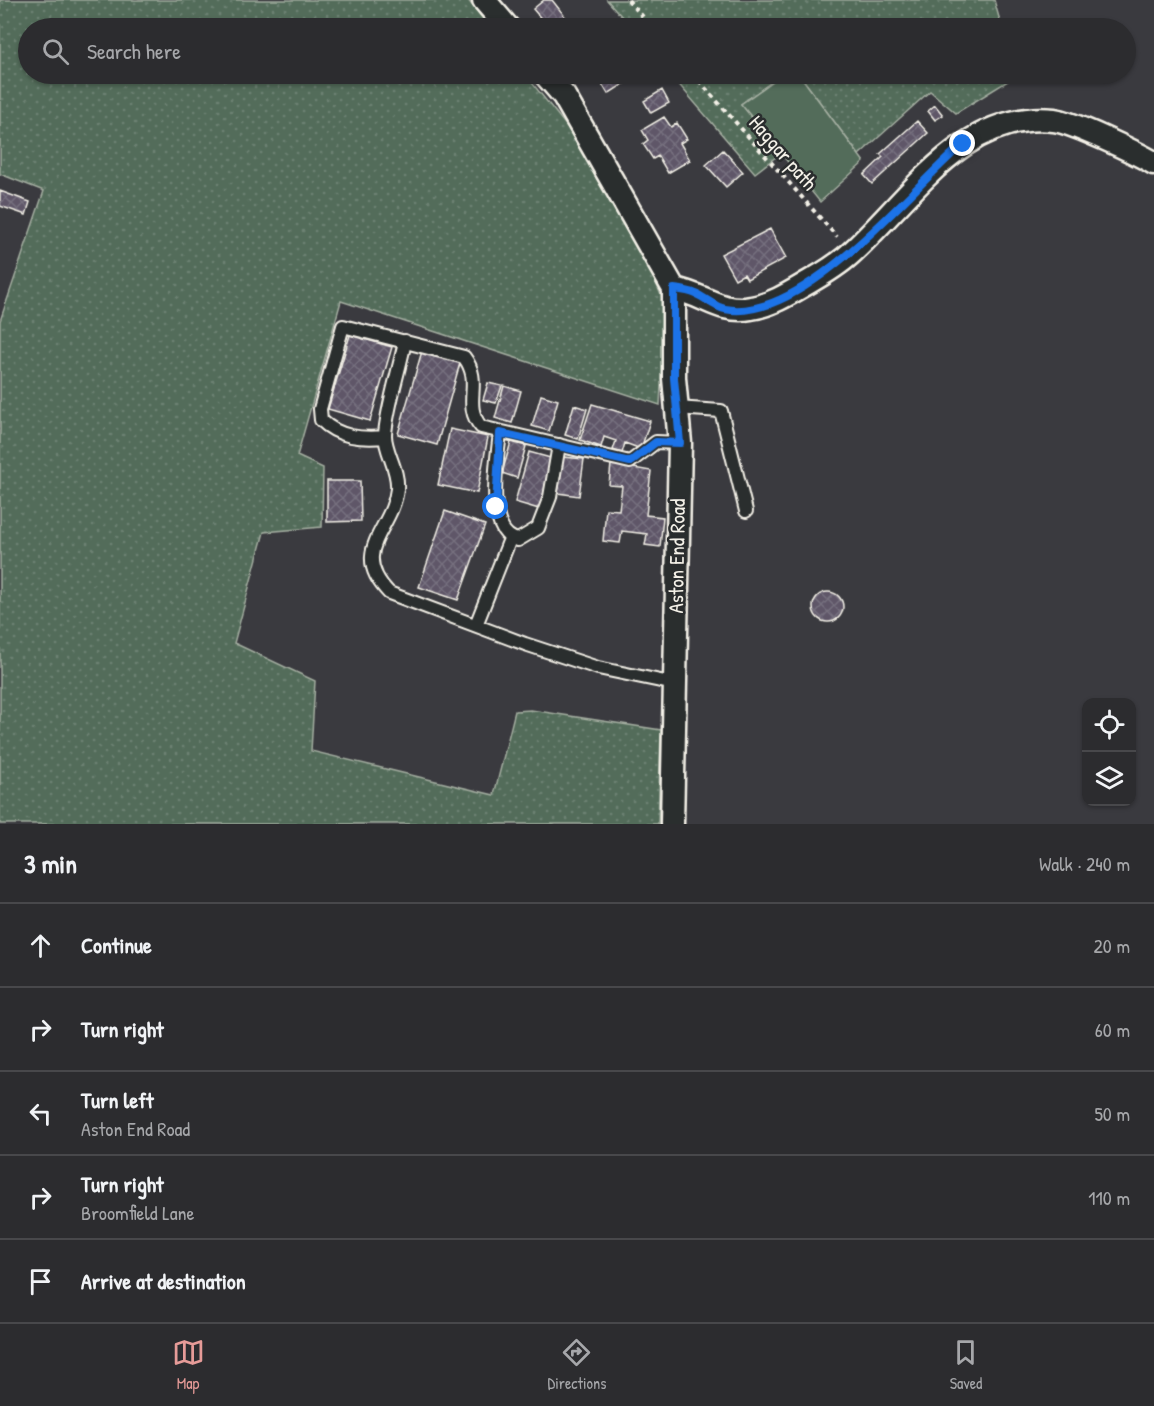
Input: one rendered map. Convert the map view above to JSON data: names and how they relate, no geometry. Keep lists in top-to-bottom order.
{
  "streets": {
    "street": ["Aston End Road"],
    "path": ["Haggar path"]
  },
  "page": {
    "search": "Search here",
    "heading": ["3 min", "Walk · 240 m"],
    "list": [
      ["Continue", "20 m"],
      ["Turn right", "60 m"],
      ["Turn left", "Aston End Road", "50 m"],
      ["Turn right", "Broomfield Lane", "110 m"],
      "Arrive at destination"
    ],
    "nav": ["Map", "Directions", "Saved"]
  }
}
